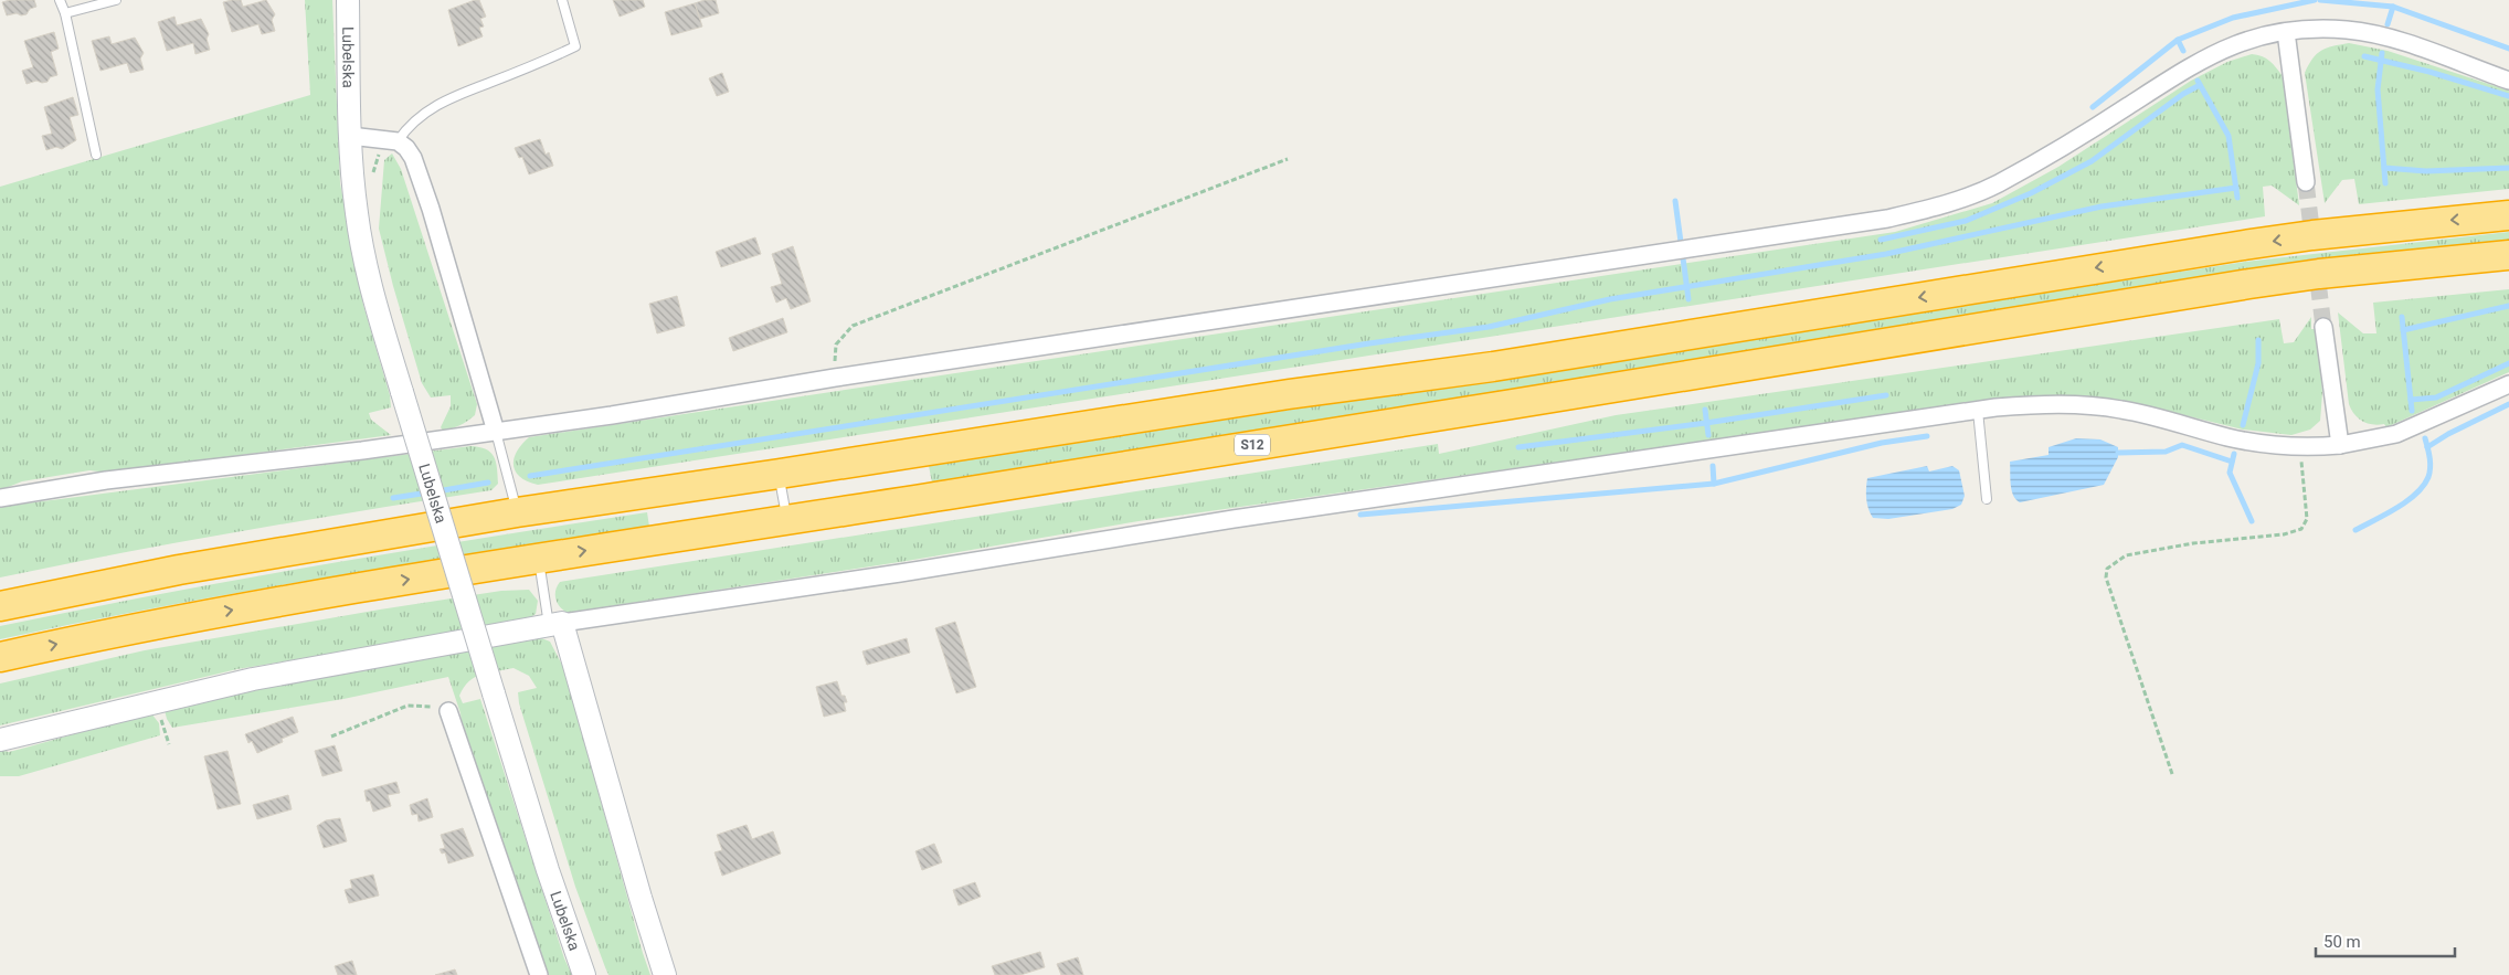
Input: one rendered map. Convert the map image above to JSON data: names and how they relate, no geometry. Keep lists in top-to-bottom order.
{
  "streets": {
    "highway": ["S12"],
    "street": ["Lubelska"]
  },
  "scale_bar": "50 m"
}
